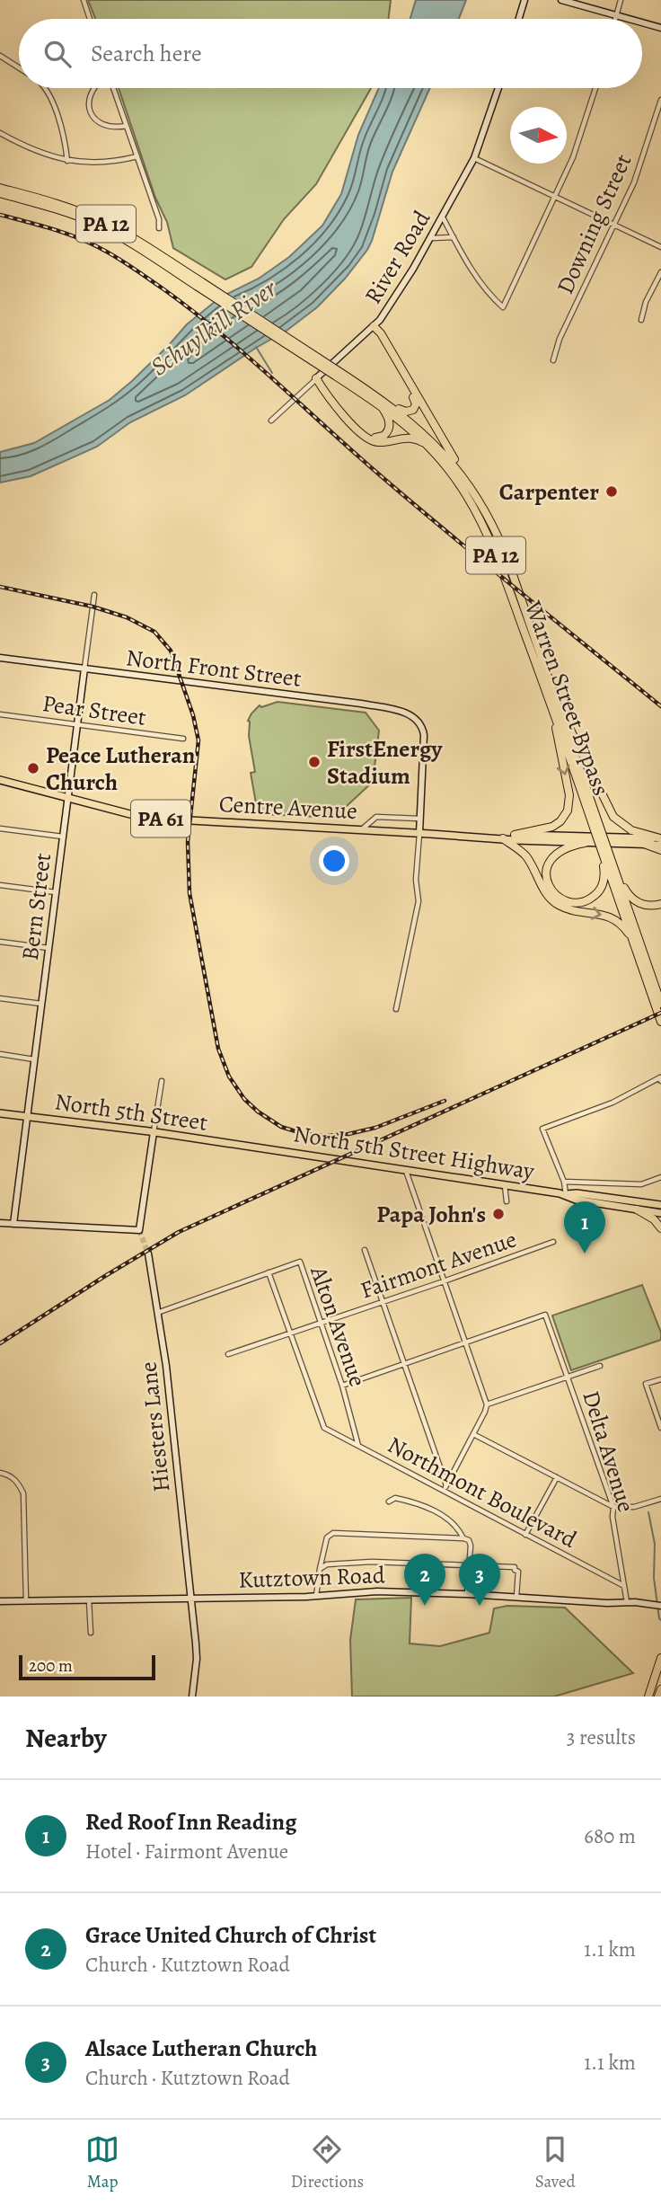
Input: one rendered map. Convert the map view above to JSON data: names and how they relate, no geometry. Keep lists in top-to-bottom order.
{
  "streets": {
    "highway": ["PA 12", "Warren Street Bypass"],
    "main road": [
      "Centre Avenue",
      "PA 61",
      "North 5th Street",
      "North 5th Street Highway"
    ],
    "street": [
      "Downing Street",
      "River Road",
      "North Front Street",
      "Pear Street",
      "Bern Street",
      "Fairmont Avenue",
      "Alton Avenue",
      "Hiesters Lane",
      "Delta Avenue",
      "Northmont Boulevard",
      "Kutztown Road"
    ]
  },
  "crossings": [
    ["North Front Street", "Bern Street"],
    ["Pear Street", "Bern Street"],
    ["Centre Avenue", "Bern Street"],
    ["Bern Street", "North 5th Street"],
    ["North 5th Street", "North 5th Street Highway"],
    ["Fairmont Avenue", "Alton Avenue"],
    ["Alton Avenue", "Northmont Boulevard"],
    ["Hiesters Lane", "Kutztown Road"],
    ["Delta Avenue", "Northmont Boulevard"],
    ["Delta Avenue", "Kutztown Road"]
  ],
  "water": ["Schuylkill River"],
  "places": [
    "Carpenter",
    "FirstEnergy Stadium",
    "Peace Lutheran Church",
    "Papa John's"
  ],
  "scale_bar": "200 m",
  "north": "right",
  "page": {
    "search": "Search here",
    "pins": ["1", "2", "3"],
    "scale": "200 m",
    "heading": ["Nearby", "3 results"],
    "list": [
      {
        "mark": "1",
        "name": "Red Roof Inn Reading",
        "note": "Hotel · Fairmont Avenue",
        "value": "680 m"
      },
      {
        "mark": "2",
        "name": "Grace United Church of Christ",
        "note": "Church · Kutztown Road",
        "value": "1.1 km"
      },
      {
        "mark": "3",
        "name": "Alsace Lutheran Church",
        "note": "Church · Kutztown Road",
        "value": "1.1 km"
      }
    ],
    "nav": ["Map", "Directions", "Saved"]
  }
}
